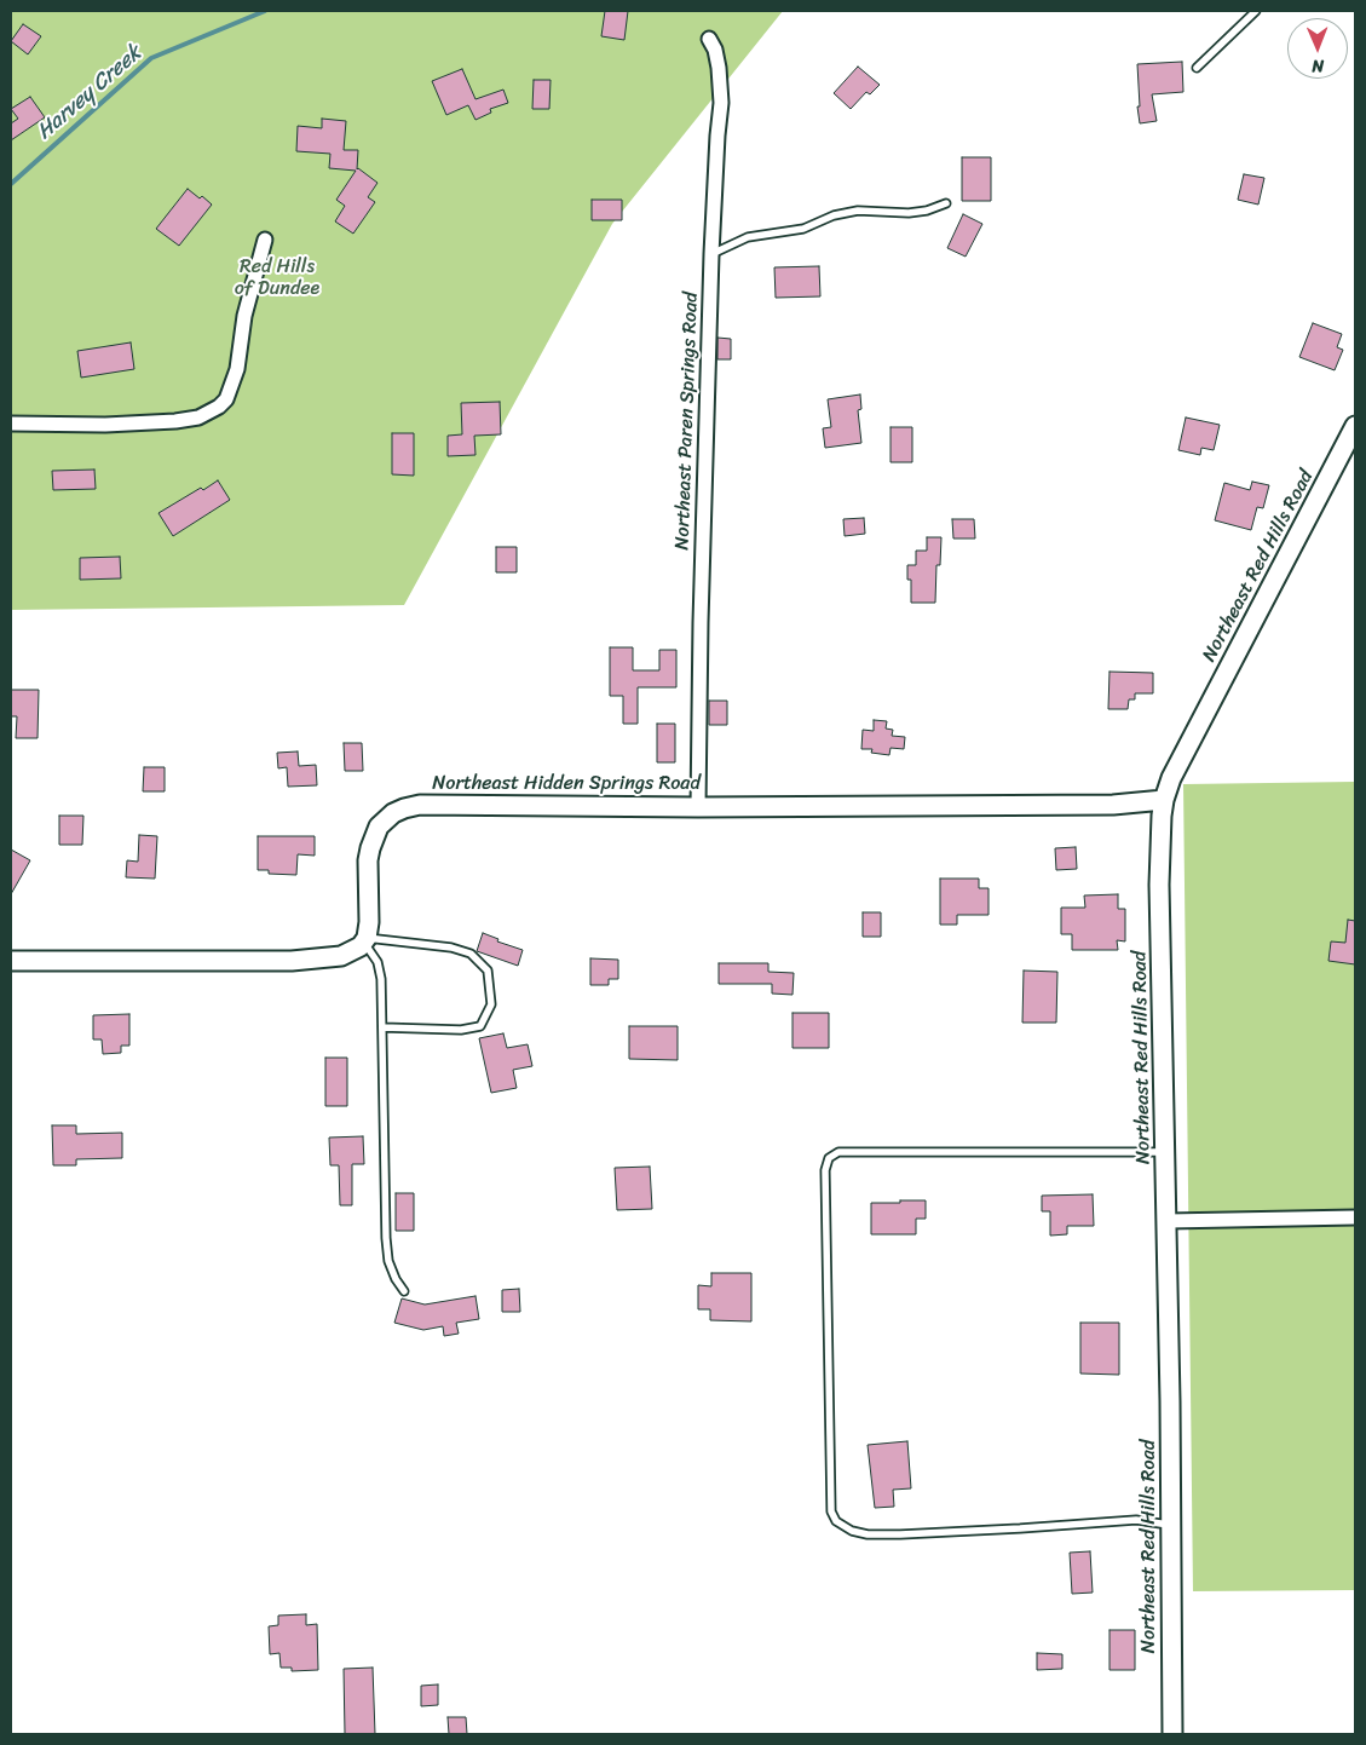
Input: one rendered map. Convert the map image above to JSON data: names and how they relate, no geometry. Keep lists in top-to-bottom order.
{
  "streets": {
    "street": ["Northeast Paren Springs Road", "Northeast Red Hills Road", "Northeast Hidden Springs Road"]
  },
  "crossings": [
    ["Northeast Paren Springs Road", "Northeast Hidden Springs Road"],
    ["Northeast Red Hills Road", "Northeast Hidden Springs Road"]
  ],
  "water": ["Harvey Creek"],
  "parks": ["Red Hills of Dundee"],
  "north": "bottom"
}
